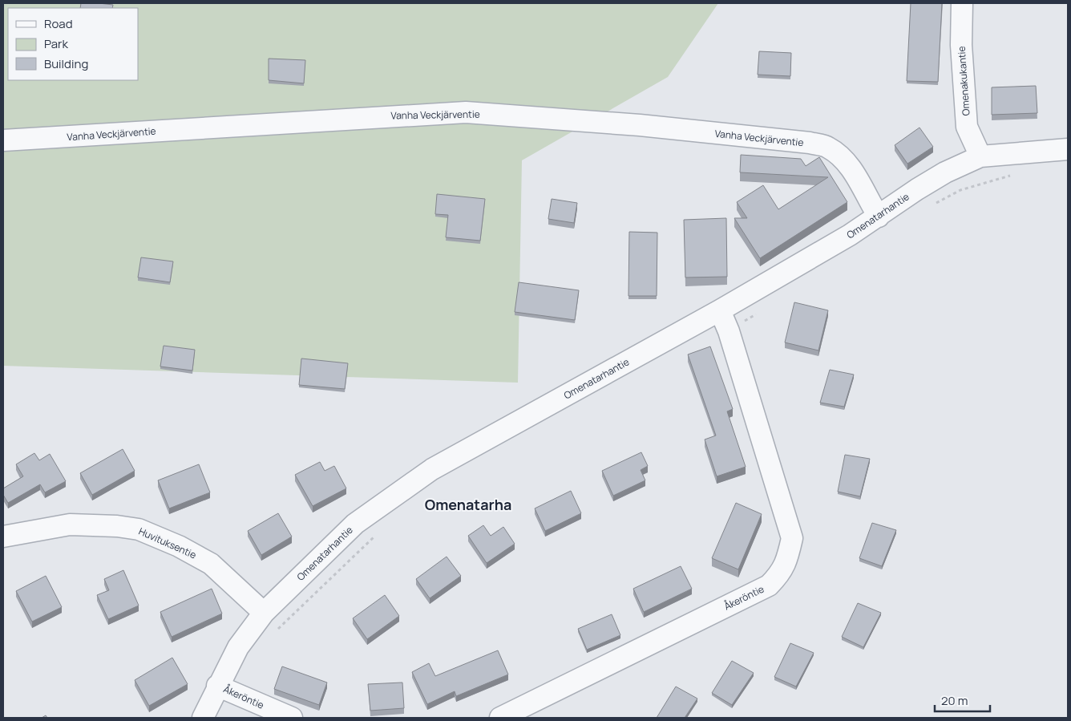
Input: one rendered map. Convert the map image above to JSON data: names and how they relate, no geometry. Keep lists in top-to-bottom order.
{
  "streets": {
    "street": [
      "Omenakukantie",
      "Vanha Veckjärventie",
      "Omenatarhantie",
      "Huvituksentie",
      "Åkeröntie"
    ]
  },
  "crossings": [
    ["Omenakukantie", "Omenatarhantie"],
    ["Vanha Veckjärventie", "Omenatarhantie"],
    ["Omenatarhantie", "Huvituksentie"],
    ["Omenatarhantie", "Åkeröntie"]
  ],
  "districts": ["Omenatarha"],
  "legend": ["Road", "Park", "Building"],
  "scale_bar": "20 m"
}
